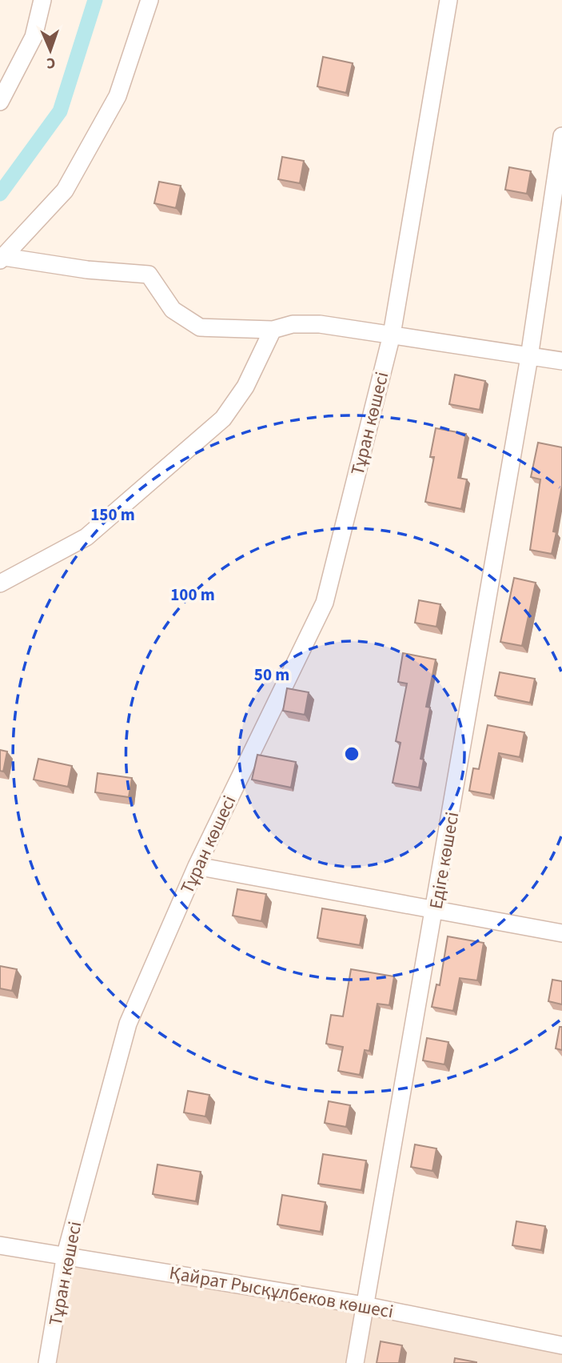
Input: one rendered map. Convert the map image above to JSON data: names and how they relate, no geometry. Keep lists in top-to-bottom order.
{
  "streets": {
    "street": ["Тұран көшесі", "Едіге көшесі", "Қайрат Рысқұлбеков көшесі"]
  },
  "crossings": [
    ["Тұран көшесі", "Қайрат Рысқұлбеков көшесі"],
    ["Едіге көшесі", "Қайрат Рысқұлбеков көшесі"]
  ],
  "north": "bottom",
  "rings": ["150 m", "100 m", "50 m"]
}
